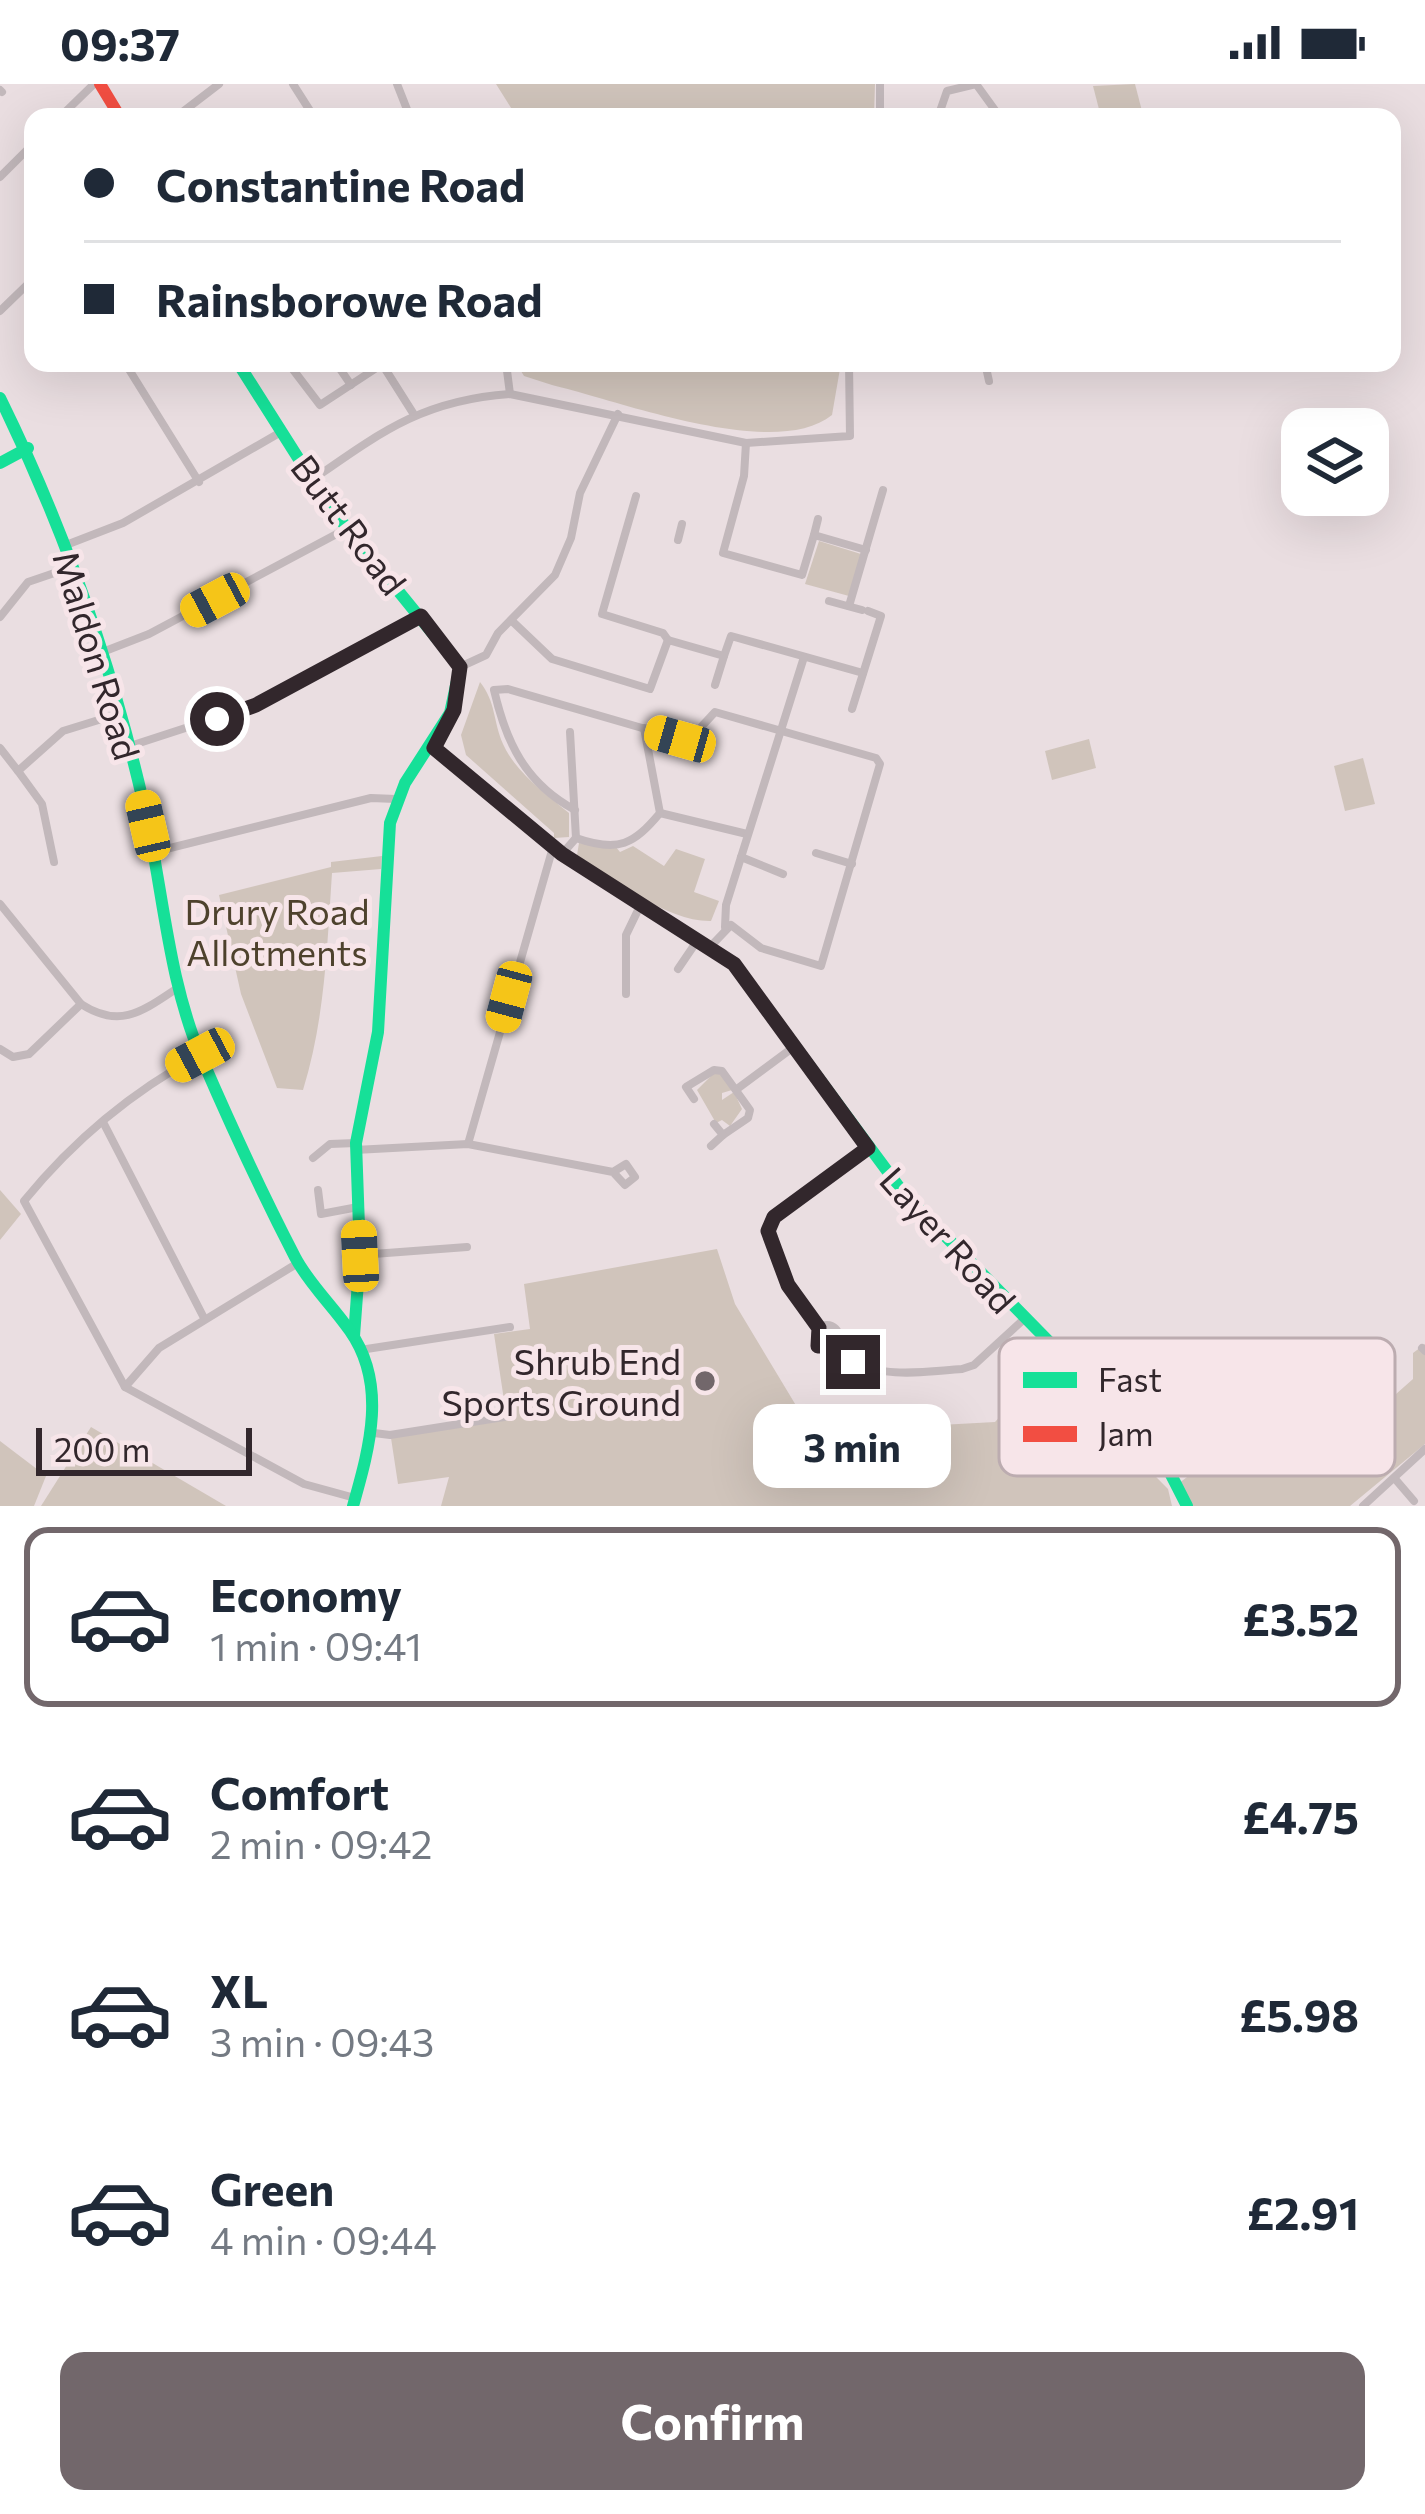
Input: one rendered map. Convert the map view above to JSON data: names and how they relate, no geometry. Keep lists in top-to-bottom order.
{
  "streets": {
    "main road": ["Butt Road", "Maldon Road", "Layer Road"]
  },
  "parks": ["Drury Road Allotments"],
  "places": ["Shrub End Sports Ground"],
  "legend": ["Fast", "Jam"],
  "scale_bar": "200 m",
  "page": {
    "status": "09:37",
    "banner": ["Constantine Road", "Rainsborowe Road"],
    "bubble": "3 min",
    "scale": "200 m",
    "list": [
      {
        "name": "Economy",
        "note": "1 min · 09:41",
        "value": "£3.52"
      },
      {
        "name": "Comfort",
        "note": "2 min · 09:42",
        "value": "£4.75"
      },
      {
        "name": "XL",
        "note": "3 min · 09:43",
        "value": "£5.98"
      },
      {
        "name": "Green",
        "note": "4 min · 09:44",
        "value": "£2.91"
      }
    ],
    "buttons": "Confirm"
  }
}
